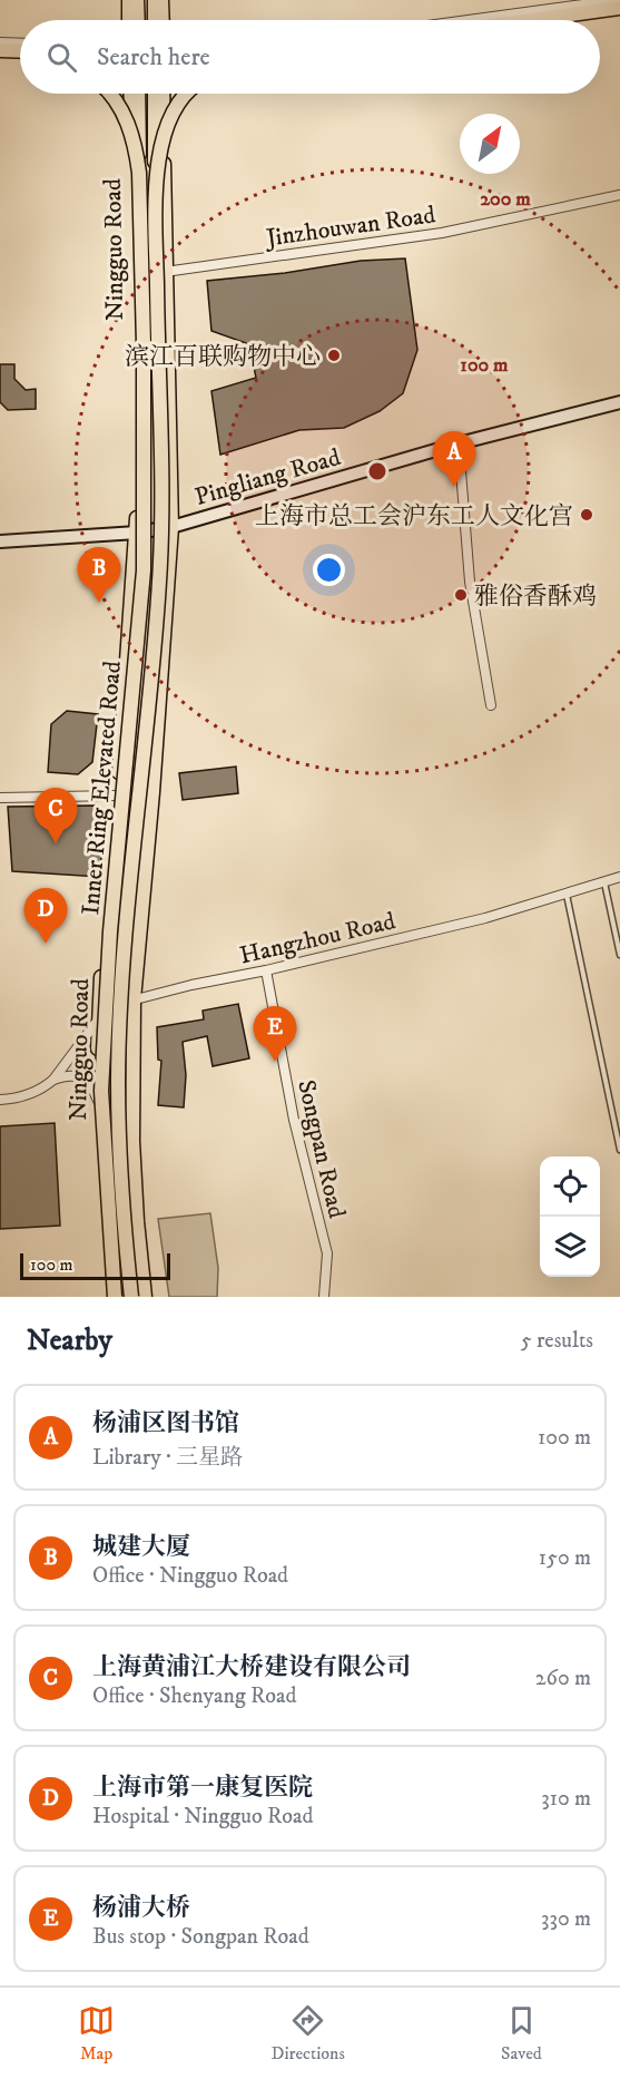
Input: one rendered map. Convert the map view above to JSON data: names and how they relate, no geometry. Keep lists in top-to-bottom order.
{
  "streets": {
    "main road": ["Ningguo Road", "Pingliang Road", "Inner Ring Elevated Road"],
    "street": ["Jinzhouwan Road", "Hangzhou Road", "Songpan Road"]
  },
  "crossings": [
    ["Jinzhouwan Road", "Ningguo Road"],
    ["Ningguo Road", "Pingliang Road"],
    ["Ningguo Road", "Inner Ring Elevated Road"],
    ["Ningguo Road", "Hangzhou Road"],
    ["Hangzhou Road", "Songpan Road"]
  ],
  "places": ["滨江百联购物中心", "上海市总工会沪东工人文化宫", "雅俗香酥鸡"],
  "scale_bar": "100 m",
  "north": "top right",
  "page": {
    "search": "Search here",
    "pins": [
      "A",
      "B",
      "C",
      "D",
      "E"
    ],
    "scale": "100 m",
    "heading": ["Nearby", "5 results"],
    "list": [
      {
        "mark": "A",
        "name": "杨浦区图书馆",
        "note": "Library · 三星路",
        "value": "100 m"
      },
      {
        "mark": "B",
        "name": "城建大厦",
        "note": "Office · Ningguo Road",
        "value": "150 m"
      },
      {
        "mark": "C",
        "name": "上海黄浦江大桥建设有限公司",
        "note": "Office · Shenyang Road",
        "value": "260 m"
      },
      {
        "mark": "D",
        "name": "上海市第一康复医院",
        "note": "Hospital · Ningguo Road",
        "value": "310 m"
      },
      {
        "mark": "E",
        "name": "杨浦大桥",
        "note": "Bus stop · Songpan Road",
        "value": "330 m"
      }
    ],
    "nav": ["Map", "Directions", "Saved"]
  },
  "rings": ["200 m", "100 m"]
}
